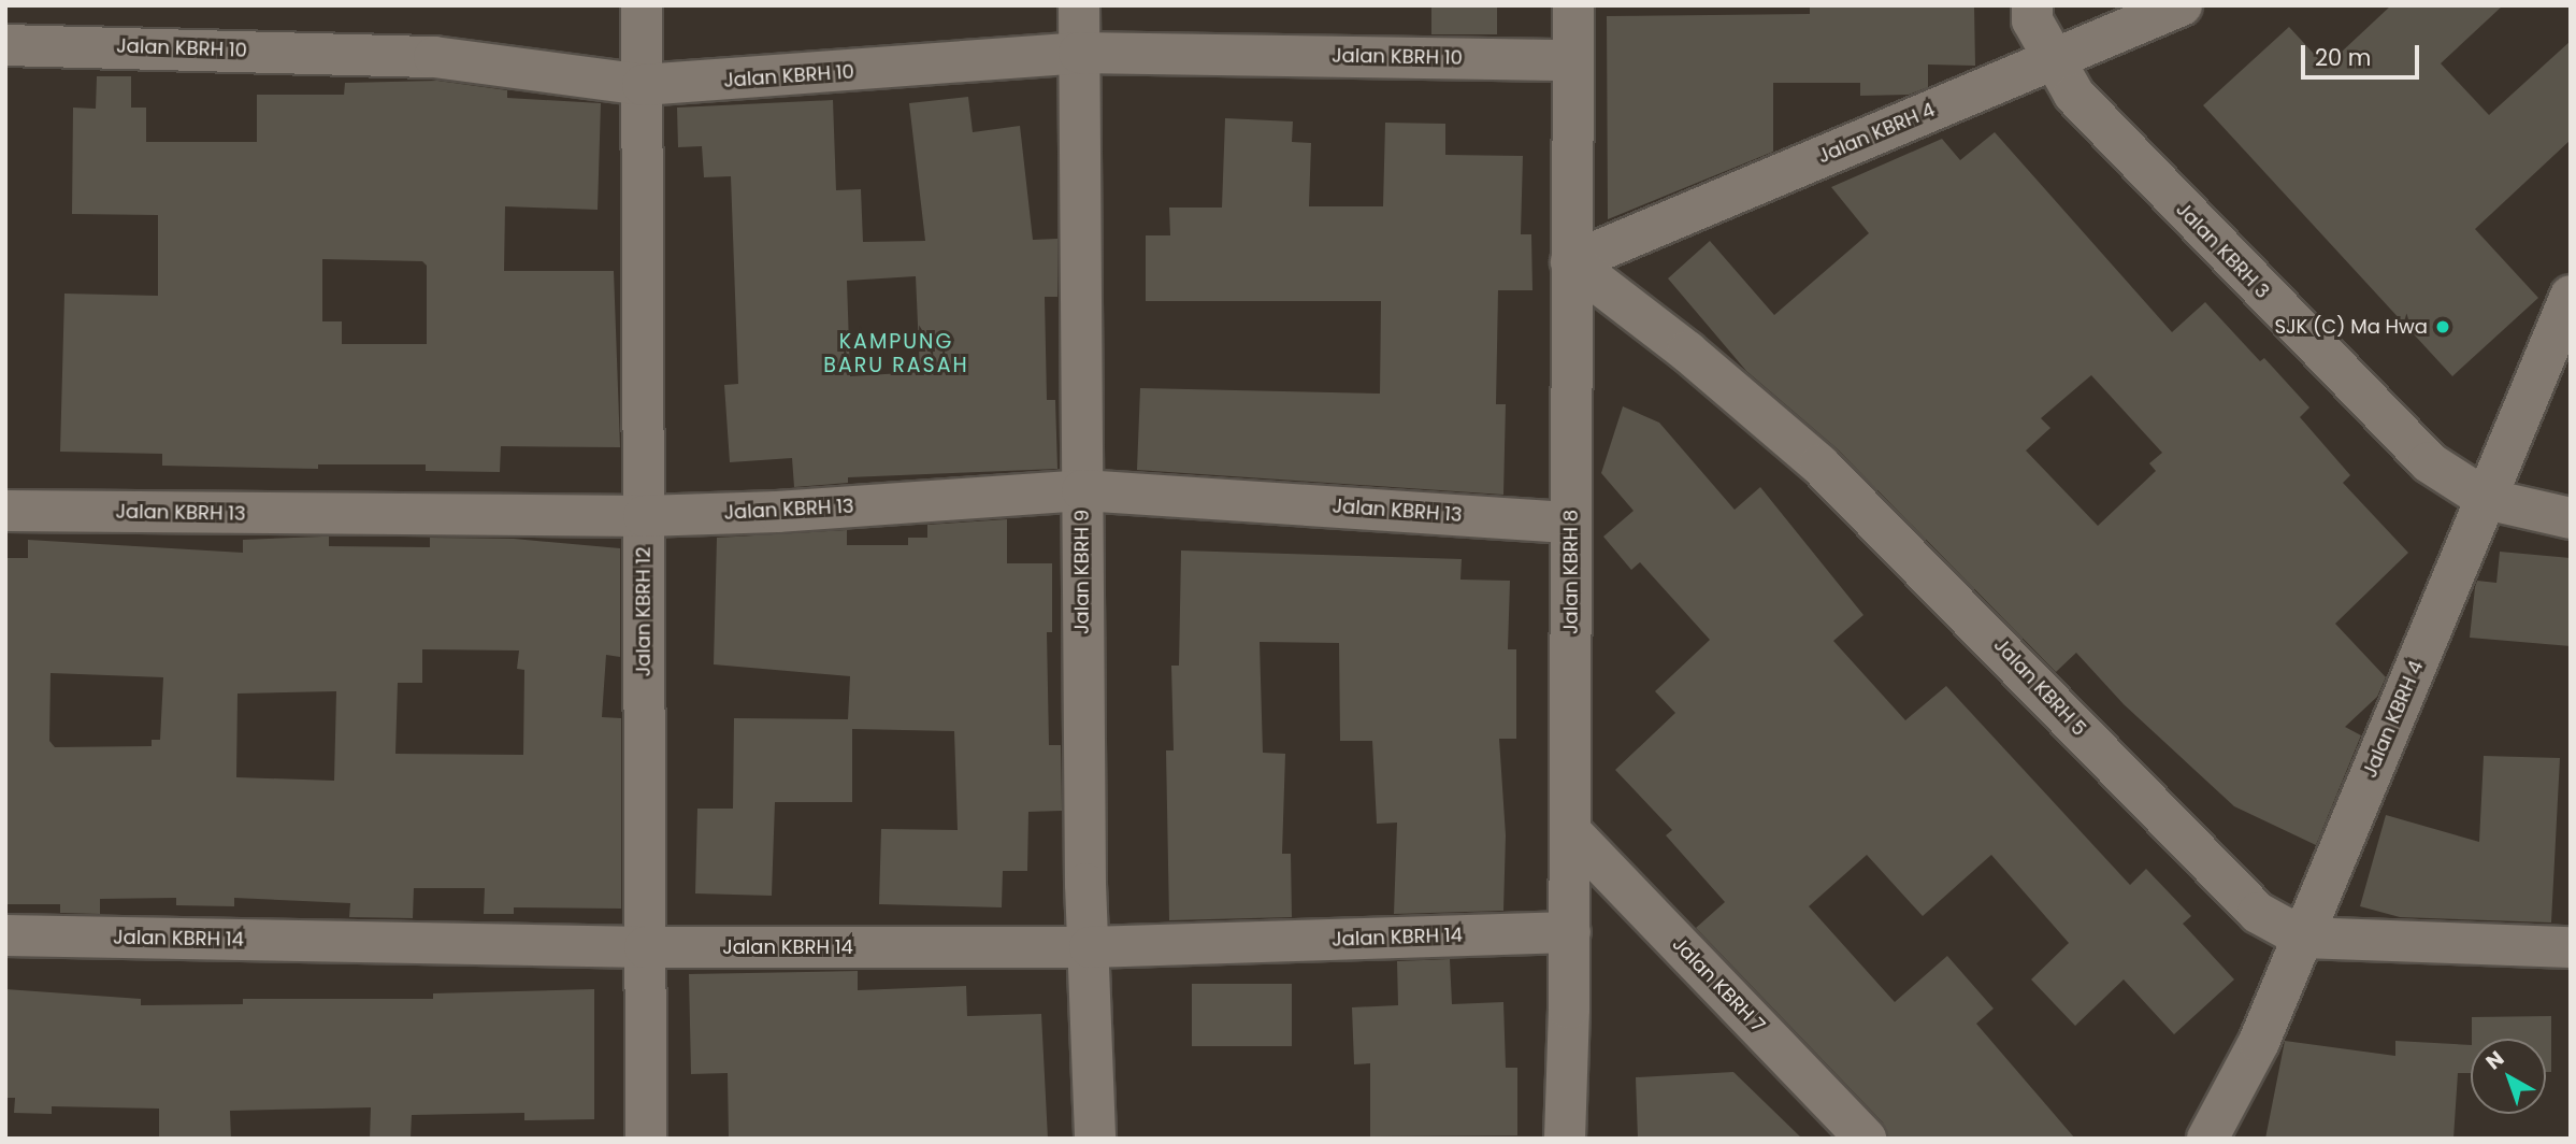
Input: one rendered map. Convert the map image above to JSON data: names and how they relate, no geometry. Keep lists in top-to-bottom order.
{
  "streets": {
    "street": [
      "Jalan KBRH 10",
      "Jalan KBRH 4",
      "Jalan KBRH 3",
      "Jalan KBRH 13",
      "Jalan KBRH 9",
      "Jalan KBRH 8",
      "Jalan KBRH 12",
      "Jalan KBRH 5",
      "Jalan KBRH 14",
      "Jalan KBRH 7"
    ]
  },
  "crossings": [
    ["Jalan KBRH 10", "Jalan KBRH 9"],
    ["Jalan KBRH 10", "Jalan KBRH 8"],
    ["Jalan KBRH 10", "Jalan KBRH 12"],
    ["Jalan KBRH 4", "Jalan KBRH 3"],
    ["Jalan KBRH 4", "Jalan KBRH 8"],
    ["Jalan KBRH 4", "Jalan KBRH 5"],
    ["Jalan KBRH 13", "Jalan KBRH 9"],
    ["Jalan KBRH 13", "Jalan KBRH 8"],
    ["Jalan KBRH 13", "Jalan KBRH 12"],
    ["Jalan KBRH 9", "Jalan KBRH 14"],
    ["Jalan KBRH 8", "Jalan KBRH 5"],
    ["Jalan KBRH 8", "Jalan KBRH 14"],
    ["Jalan KBRH 8", "Jalan KBRH 7"],
    ["Jalan KBRH 12", "Jalan KBRH 14"]
  ],
  "districts": ["KAMPUNG BARU RASAH"],
  "places": ["SJK (C) Ma Hwa"],
  "scale_bar": "20 m",
  "north": "top left"
}
